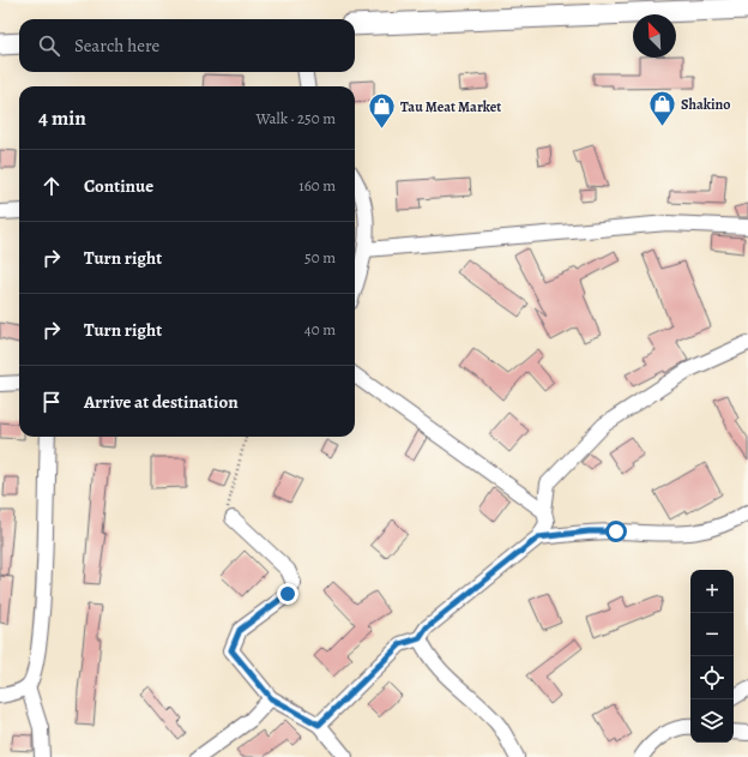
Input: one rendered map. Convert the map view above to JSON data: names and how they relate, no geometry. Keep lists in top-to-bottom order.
{
  "places": {
    "shop": ["Shakino", "Tau Meat Market"]
  },
  "north": "top left",
  "page": {
    "search": "Search here",
    "heading": ["4 min", "Walk · 250 m"],
    "list": [
      ["Continue", "160 m"],
      ["Turn right", "50 m"],
      ["Turn right", "40 m"],
      "Arrive at destination"
    ],
    "map_buttons": ["+", "−"]
  }
}
